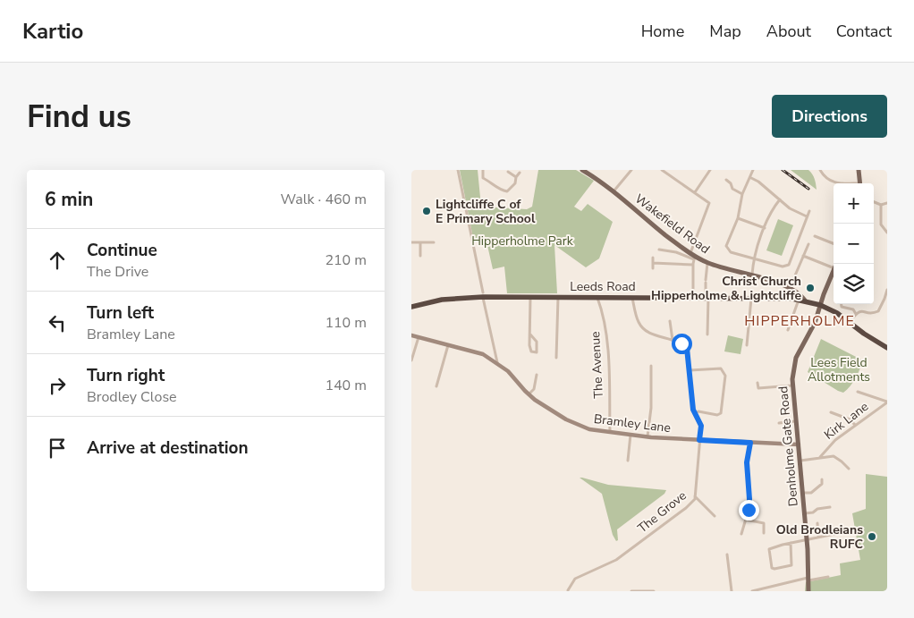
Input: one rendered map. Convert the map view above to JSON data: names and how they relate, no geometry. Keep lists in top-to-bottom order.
{
  "streets": {
    "highway": ["Leeds Road"],
    "main road": ["Wakefield Road", "Denholme Gate Road"],
    "street": [
      "The Avenue",
      "Kirk Lane",
      "Bramley Lane",
      "The Grove"
    ]
  },
  "crossings": [
    ["Wakefield Road", "Leeds Road"],
    ["Leeds Road", "The Avenue"],
    ["Leeds Road", "Denholme Gate Road"],
    ["The Avenue", "Bramley Lane"],
    ["Bramley Lane", "Denholme Gate Road"],
    ["Bramley Lane", "The Grove"]
  ],
  "districts": ["HIPPERHOLME"],
  "parks": ["Hipperholme Park", "Lees Field Allotments"],
  "places": ["Lightcliffe C of E Primary School", "Christ Church Hipperholme & Lightcliffe", "Old Brodleians RUFC"],
  "page": {
    "header": "Kartio",
    "nav": [
      "Home",
      "Map",
      "About",
      "Contact"
    ],
    "buttons": "Directions",
    "title": "Find us",
    "heading": ["6 min", "Walk · 460 m"],
    "map_buttons": ["+", "−"],
    "list": [
      ["Continue", "The Drive", "210 m"],
      ["Turn left", "Bramley Lane", "110 m"],
      ["Turn right", "Brodley Close", "140 m"],
      "Arrive at destination"
    ]
  }
}
